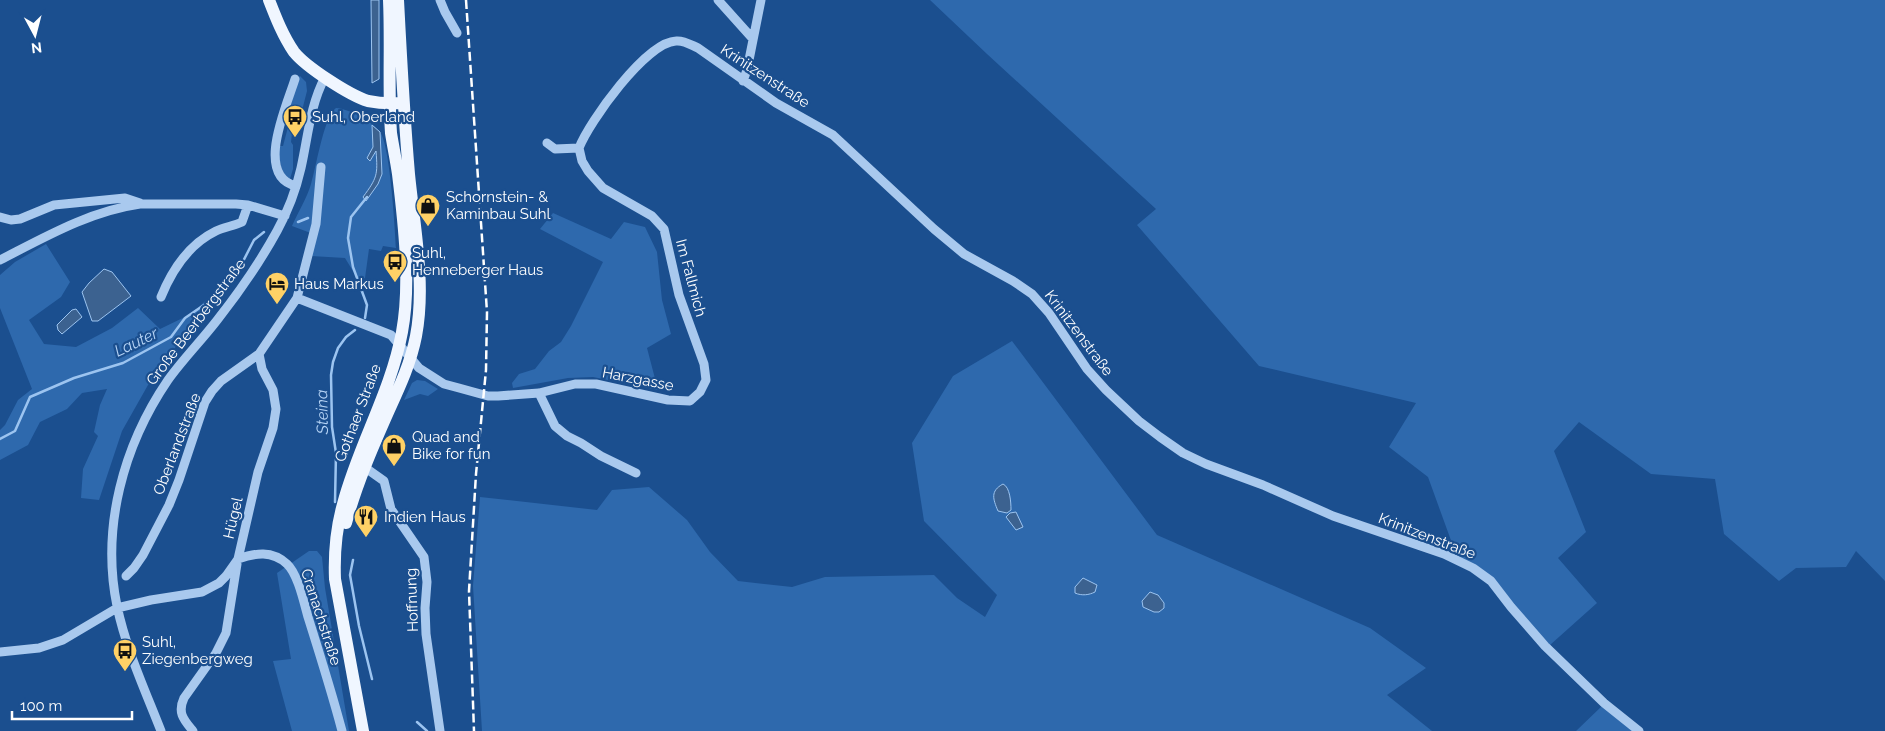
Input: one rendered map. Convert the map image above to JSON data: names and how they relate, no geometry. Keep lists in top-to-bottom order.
{
  "streets": {
    "main road": ["Gothaer Straße"],
    "street": [
      "Krinitzenstraße",
      "Im Fallmich",
      "Große Beerbergstraße",
      "Harzgasse",
      "Oberlandstraße",
      "Hügel",
      "Hoffnung",
      "Cranachstraße"
    ]
  },
  "crossings": [
    ["Krinitzenstraße", "Im Fallmich"],
    ["Im Fallmich", "Harzgasse"],
    ["Große Beerbergstraße", "Hügel"],
    ["Harzgasse", "Gothaer Straße"],
    ["Harzgasse", "Oberlandstraße"],
    ["Gothaer Straße", "Hoffnung"],
    ["Oberlandstraße", "Hügel"],
    ["Hügel", "Cranachstraße"]
  ],
  "water": ["Lauter", "Steina"],
  "places": {
    "bus stop": ["Suhl, Oberland", "Suhl, Henneberger Haus", "Suhl, Ziegenbergweg"],
    "shop": ["Schornstein- & Kaminbau Suhl", "Quad and Bike for fun"],
    "hotel": ["Haus Markus"],
    "restaurant": ["Indien Haus"]
  },
  "scale_bar": "100 m",
  "north": "bottom"
}
